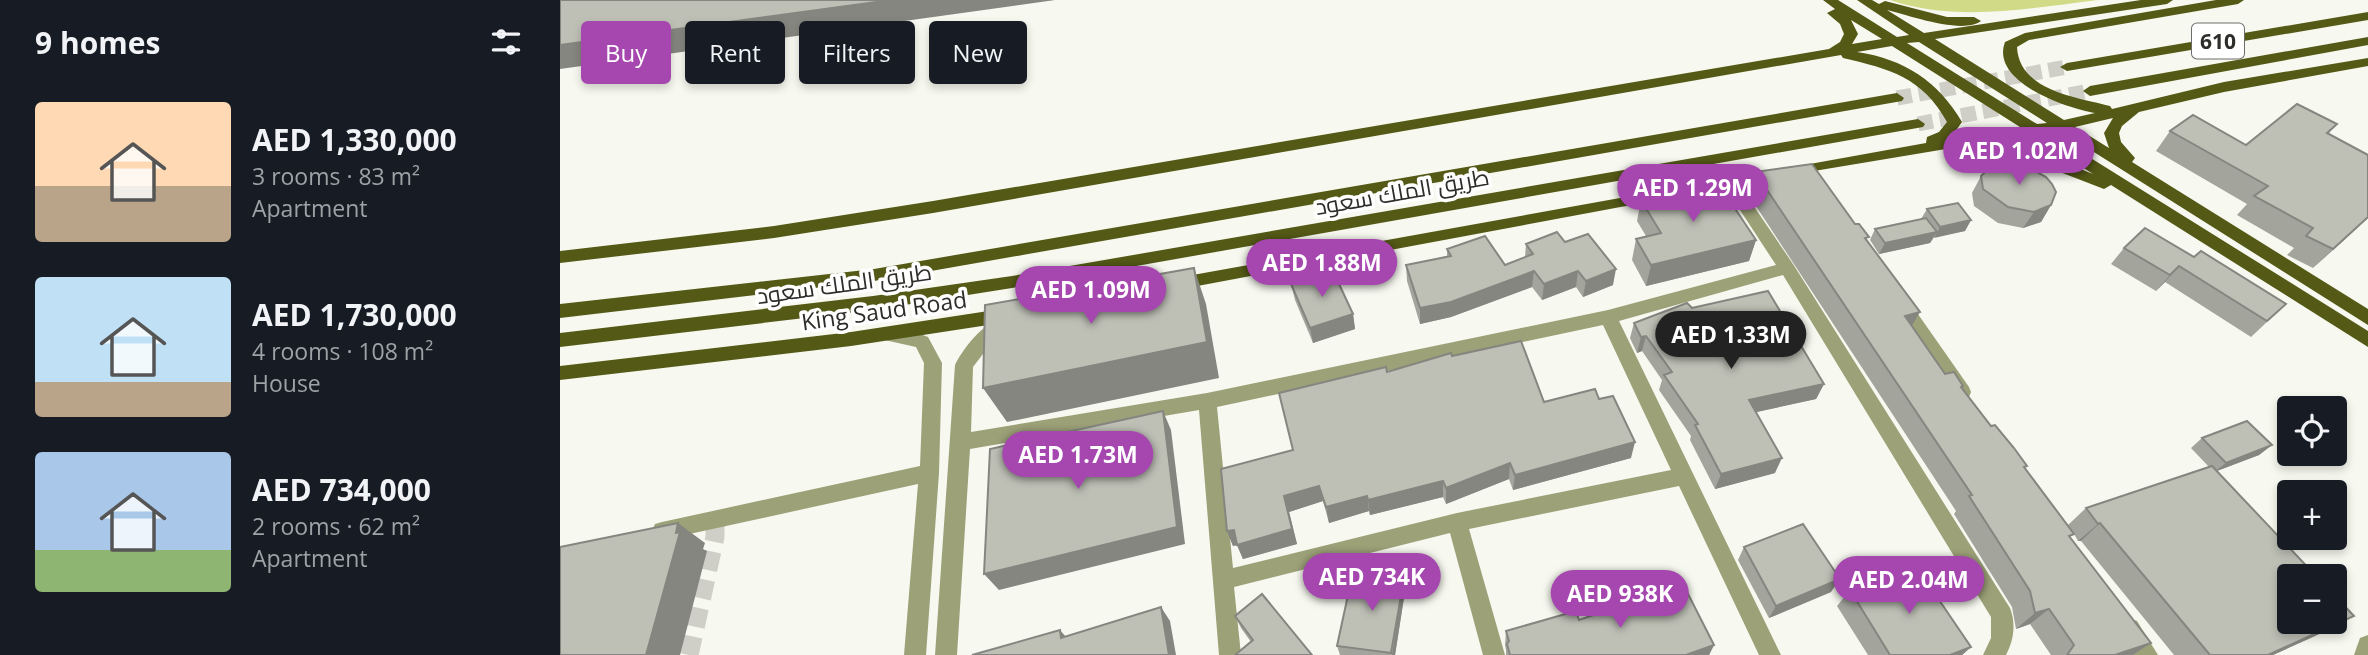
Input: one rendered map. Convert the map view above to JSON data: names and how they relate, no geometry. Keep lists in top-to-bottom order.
{
  "streets": {
    "main road": ["610", "طريق الملك سعود", "King Saud Road"]
  },
  "page": {
    "heading": "9 homes",
    "chip": [
      "Buy",
      "Rent",
      "Filters",
      "New"
    ],
    "list": [
      {
        "name": "AED 1,330,000",
        "note": "3 rooms · 83 m² · Apartment"
      },
      {
        "name": "AED 1,730,000",
        "note": "4 rooms · 108 m² · House"
      },
      {
        "name": "AED 734,000",
        "note": "2 rooms · 62 m² · Apartment"
      }
    ],
    "price": [
      "AED 1.02M",
      "AED 1.29M",
      "AED 1.88M",
      "AED 1.09M",
      "AED 1.33M",
      "AED 1.73M",
      "AED 734K",
      "AED 2.04M",
      "AED 938K"
    ],
    "map_buttons": ["+", "−"]
  }
}
